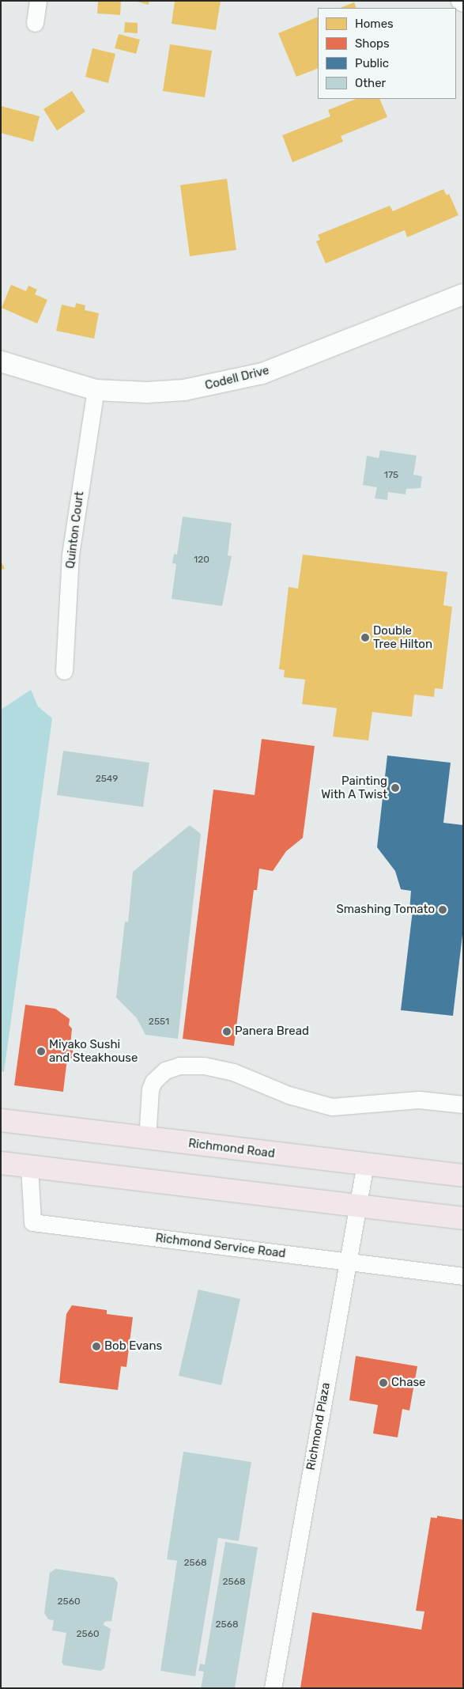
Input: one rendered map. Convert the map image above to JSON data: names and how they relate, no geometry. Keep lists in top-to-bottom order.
{
  "streets": {
    "highway": ["Richmond Road"],
    "street": [
      "Codell Drive",
      "Quinton Court",
      "Richmond Service Road",
      "Richmond Plaza"
    ]
  },
  "crossings": [
    ["Codell Drive", "Quinton Court"],
    ["Richmond Road", "Richmond Plaza"],
    ["Richmond Service Road", "Richmond Plaza"]
  ],
  "places": [
    "Double Tree Hilton",
    "Painting With A Twist",
    "Smashing Tomato",
    "Panera Bread",
    "Miyako Sushi and Steakhouse",
    "Bob Evans",
    "Chase"
  ],
  "house_numbers": [
    "175",
    "120",
    "2549",
    "2551",
    "2568",
    "2568",
    "2560",
    "2568",
    "2560"
  ],
  "legend": [
    "Homes",
    "Shops",
    "Public",
    "Other"
  ]
}
